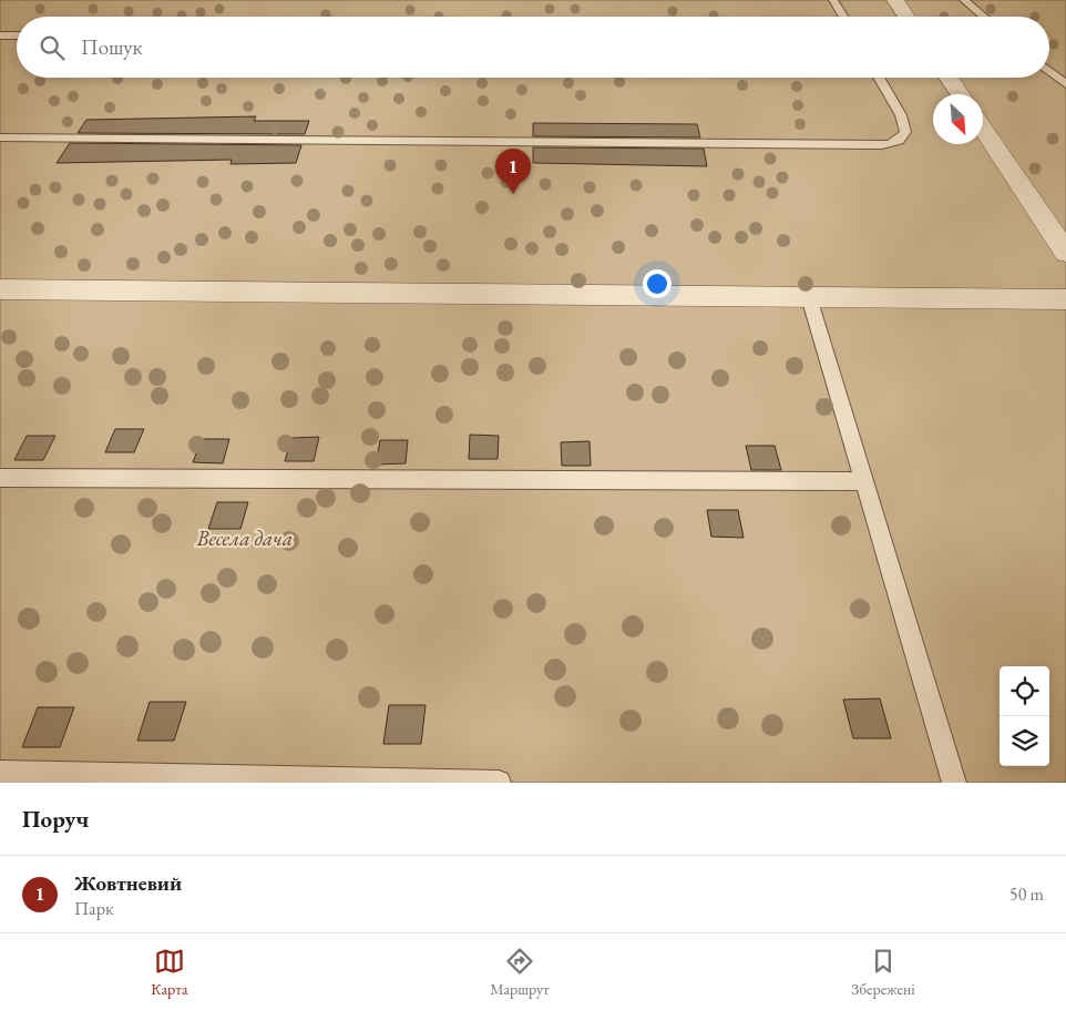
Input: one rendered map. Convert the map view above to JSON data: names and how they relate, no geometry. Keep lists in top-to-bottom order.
{
  "parks": ["Весела дача"],
  "north": "bottom right",
  "page": {
    "search": "Пошук",
    "pins": "1",
    "heading": "Поруч",
    "list": [
      {
        "mark": "1",
        "name": "Жовтневий",
        "note": "Парк",
        "value": "50 m"
      }
    ],
    "nav": ["Карта", "Маршрут", "Збережені"]
  }
}
